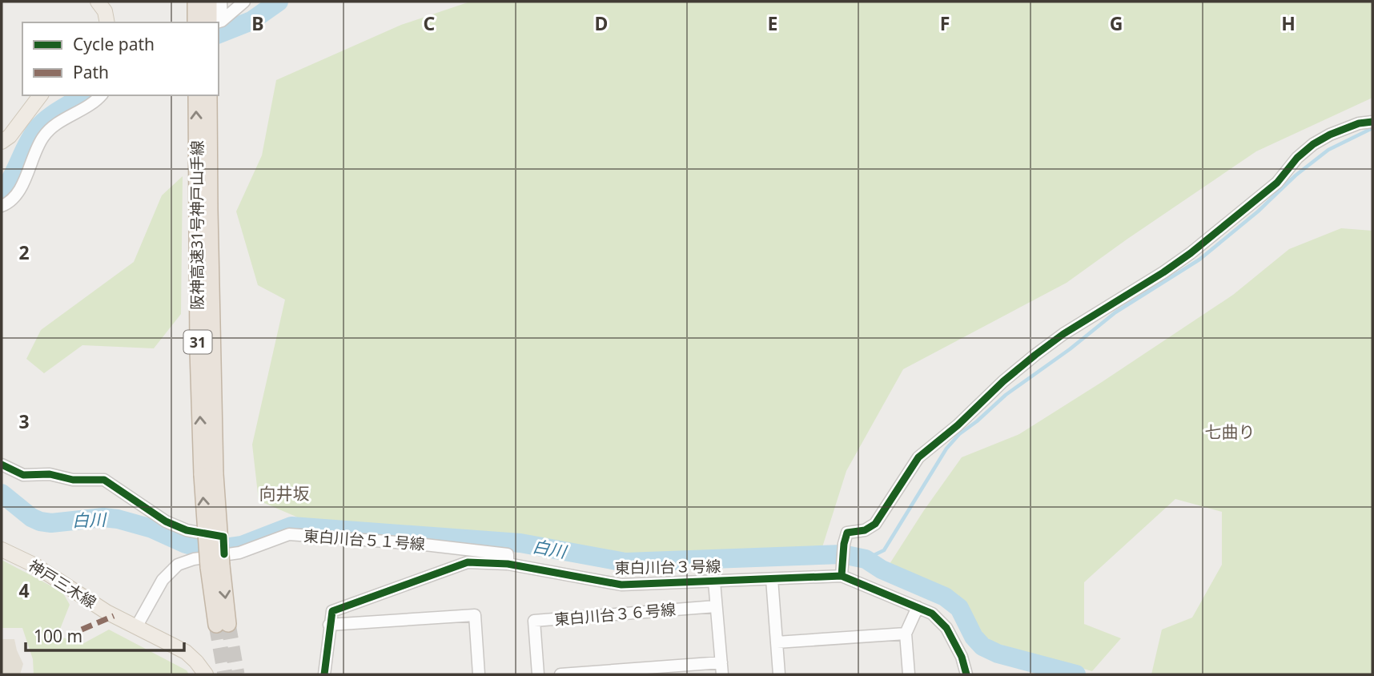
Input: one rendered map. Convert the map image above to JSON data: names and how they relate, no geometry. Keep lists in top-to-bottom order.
{
  "streets": {
    "highway": ["阪神高速31号神戸山手線", "31"],
    "main road": ["神戸三木線"],
    "street": ["東白川台５１号線", "東白川台３号線", "東白川台３６号線"]
  },
  "crossings": [
    ["阪神高速31号神戸山手線", "東白川台５１号線"],
    ["東白川台５１号線", "東白川台３号線"]
  ],
  "districts": ["七曲り", "向井坂"],
  "water": ["白川"],
  "legend": ["Cycle path", "Path"],
  "scale_bar": "100 m",
  "grid": {
    "columns": [
      "B",
      "C",
      "D",
      "E",
      "F",
      "G",
      "H"
    ],
    "rows": ["2", "3", "4"]
  }
}
